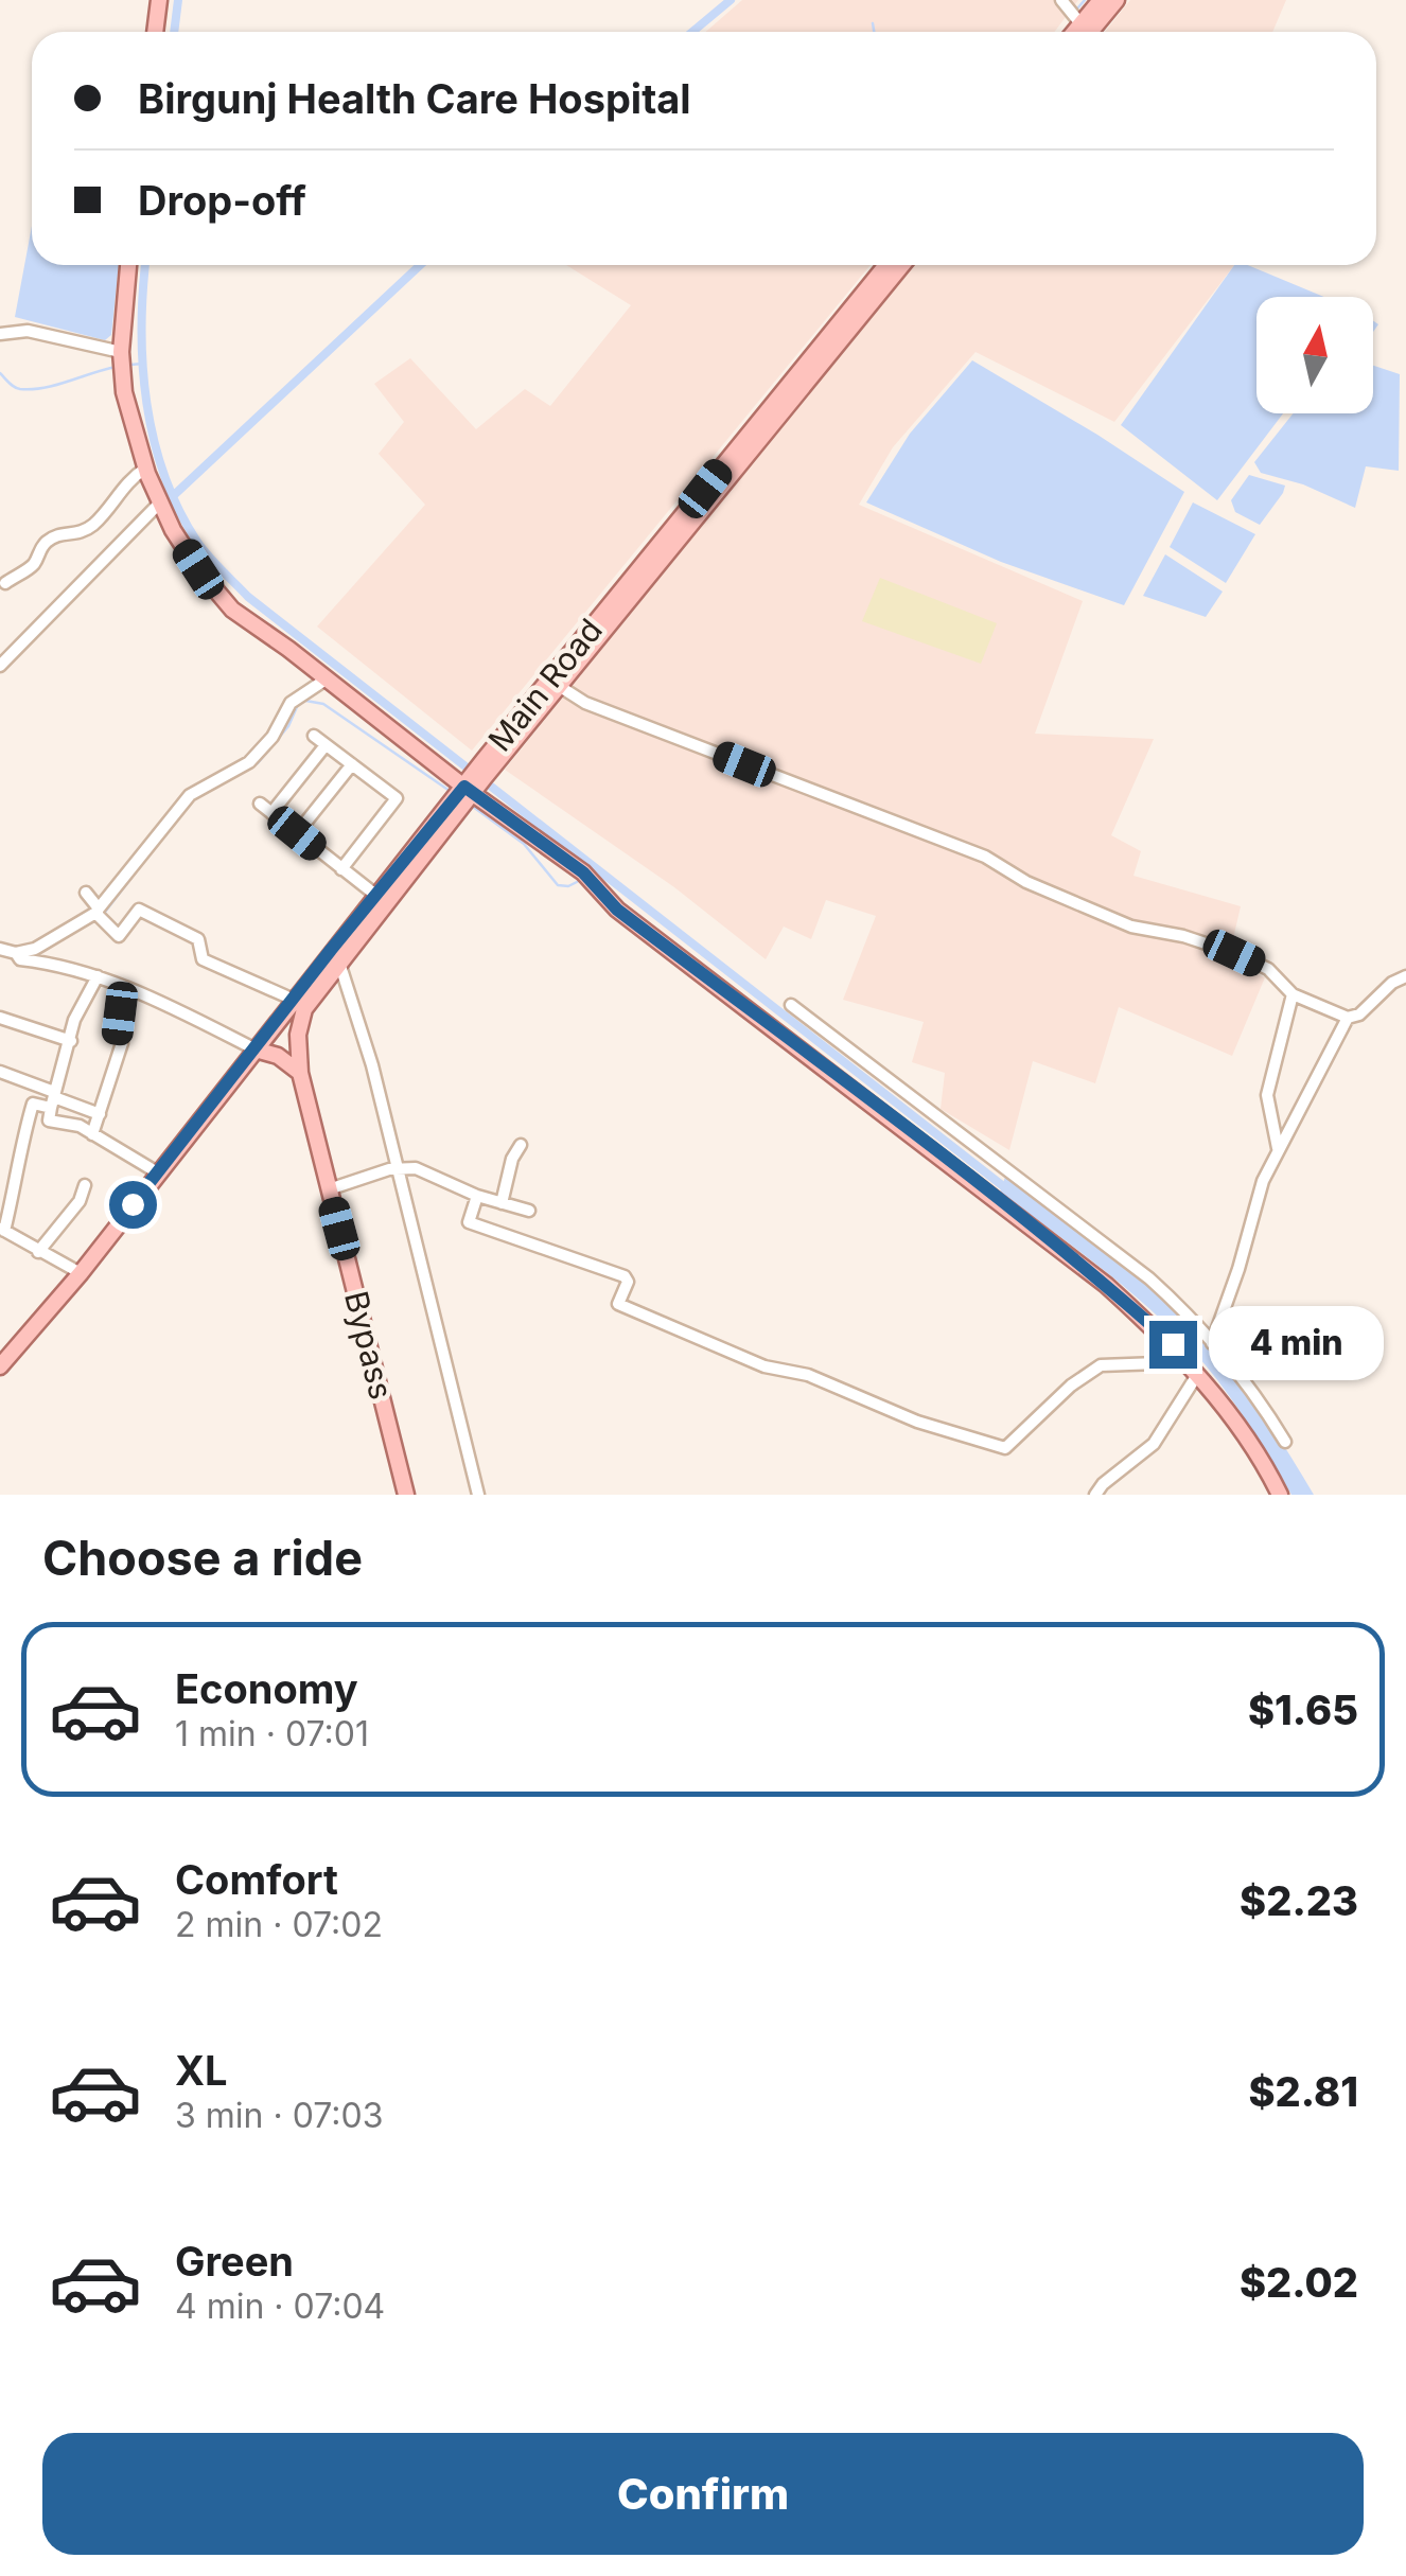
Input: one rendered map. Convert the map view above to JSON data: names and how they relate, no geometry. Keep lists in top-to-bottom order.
{
  "streets": {
    "main road": ["Main Road", "Bypass"]
  },
  "crossings": [
    ["Main Road", "Bypass"]
  ],
  "north": "top",
  "page": {
    "banner": ["Birgunj Health Care Hospital", "Drop-off"],
    "bubble": "4 min",
    "heading": "Choose a ride",
    "list": [
      {
        "name": "Economy",
        "note": "1 min · 07:01",
        "value": "$1.65"
      },
      {
        "name": "Comfort",
        "note": "2 min · 07:02",
        "value": "$2.23"
      },
      {
        "name": "XL",
        "note": "3 min · 07:03",
        "value": "$2.81"
      },
      {
        "name": "Green",
        "note": "4 min · 07:04",
        "value": "$2.02"
      }
    ],
    "buttons": "Confirm"
  }
}
